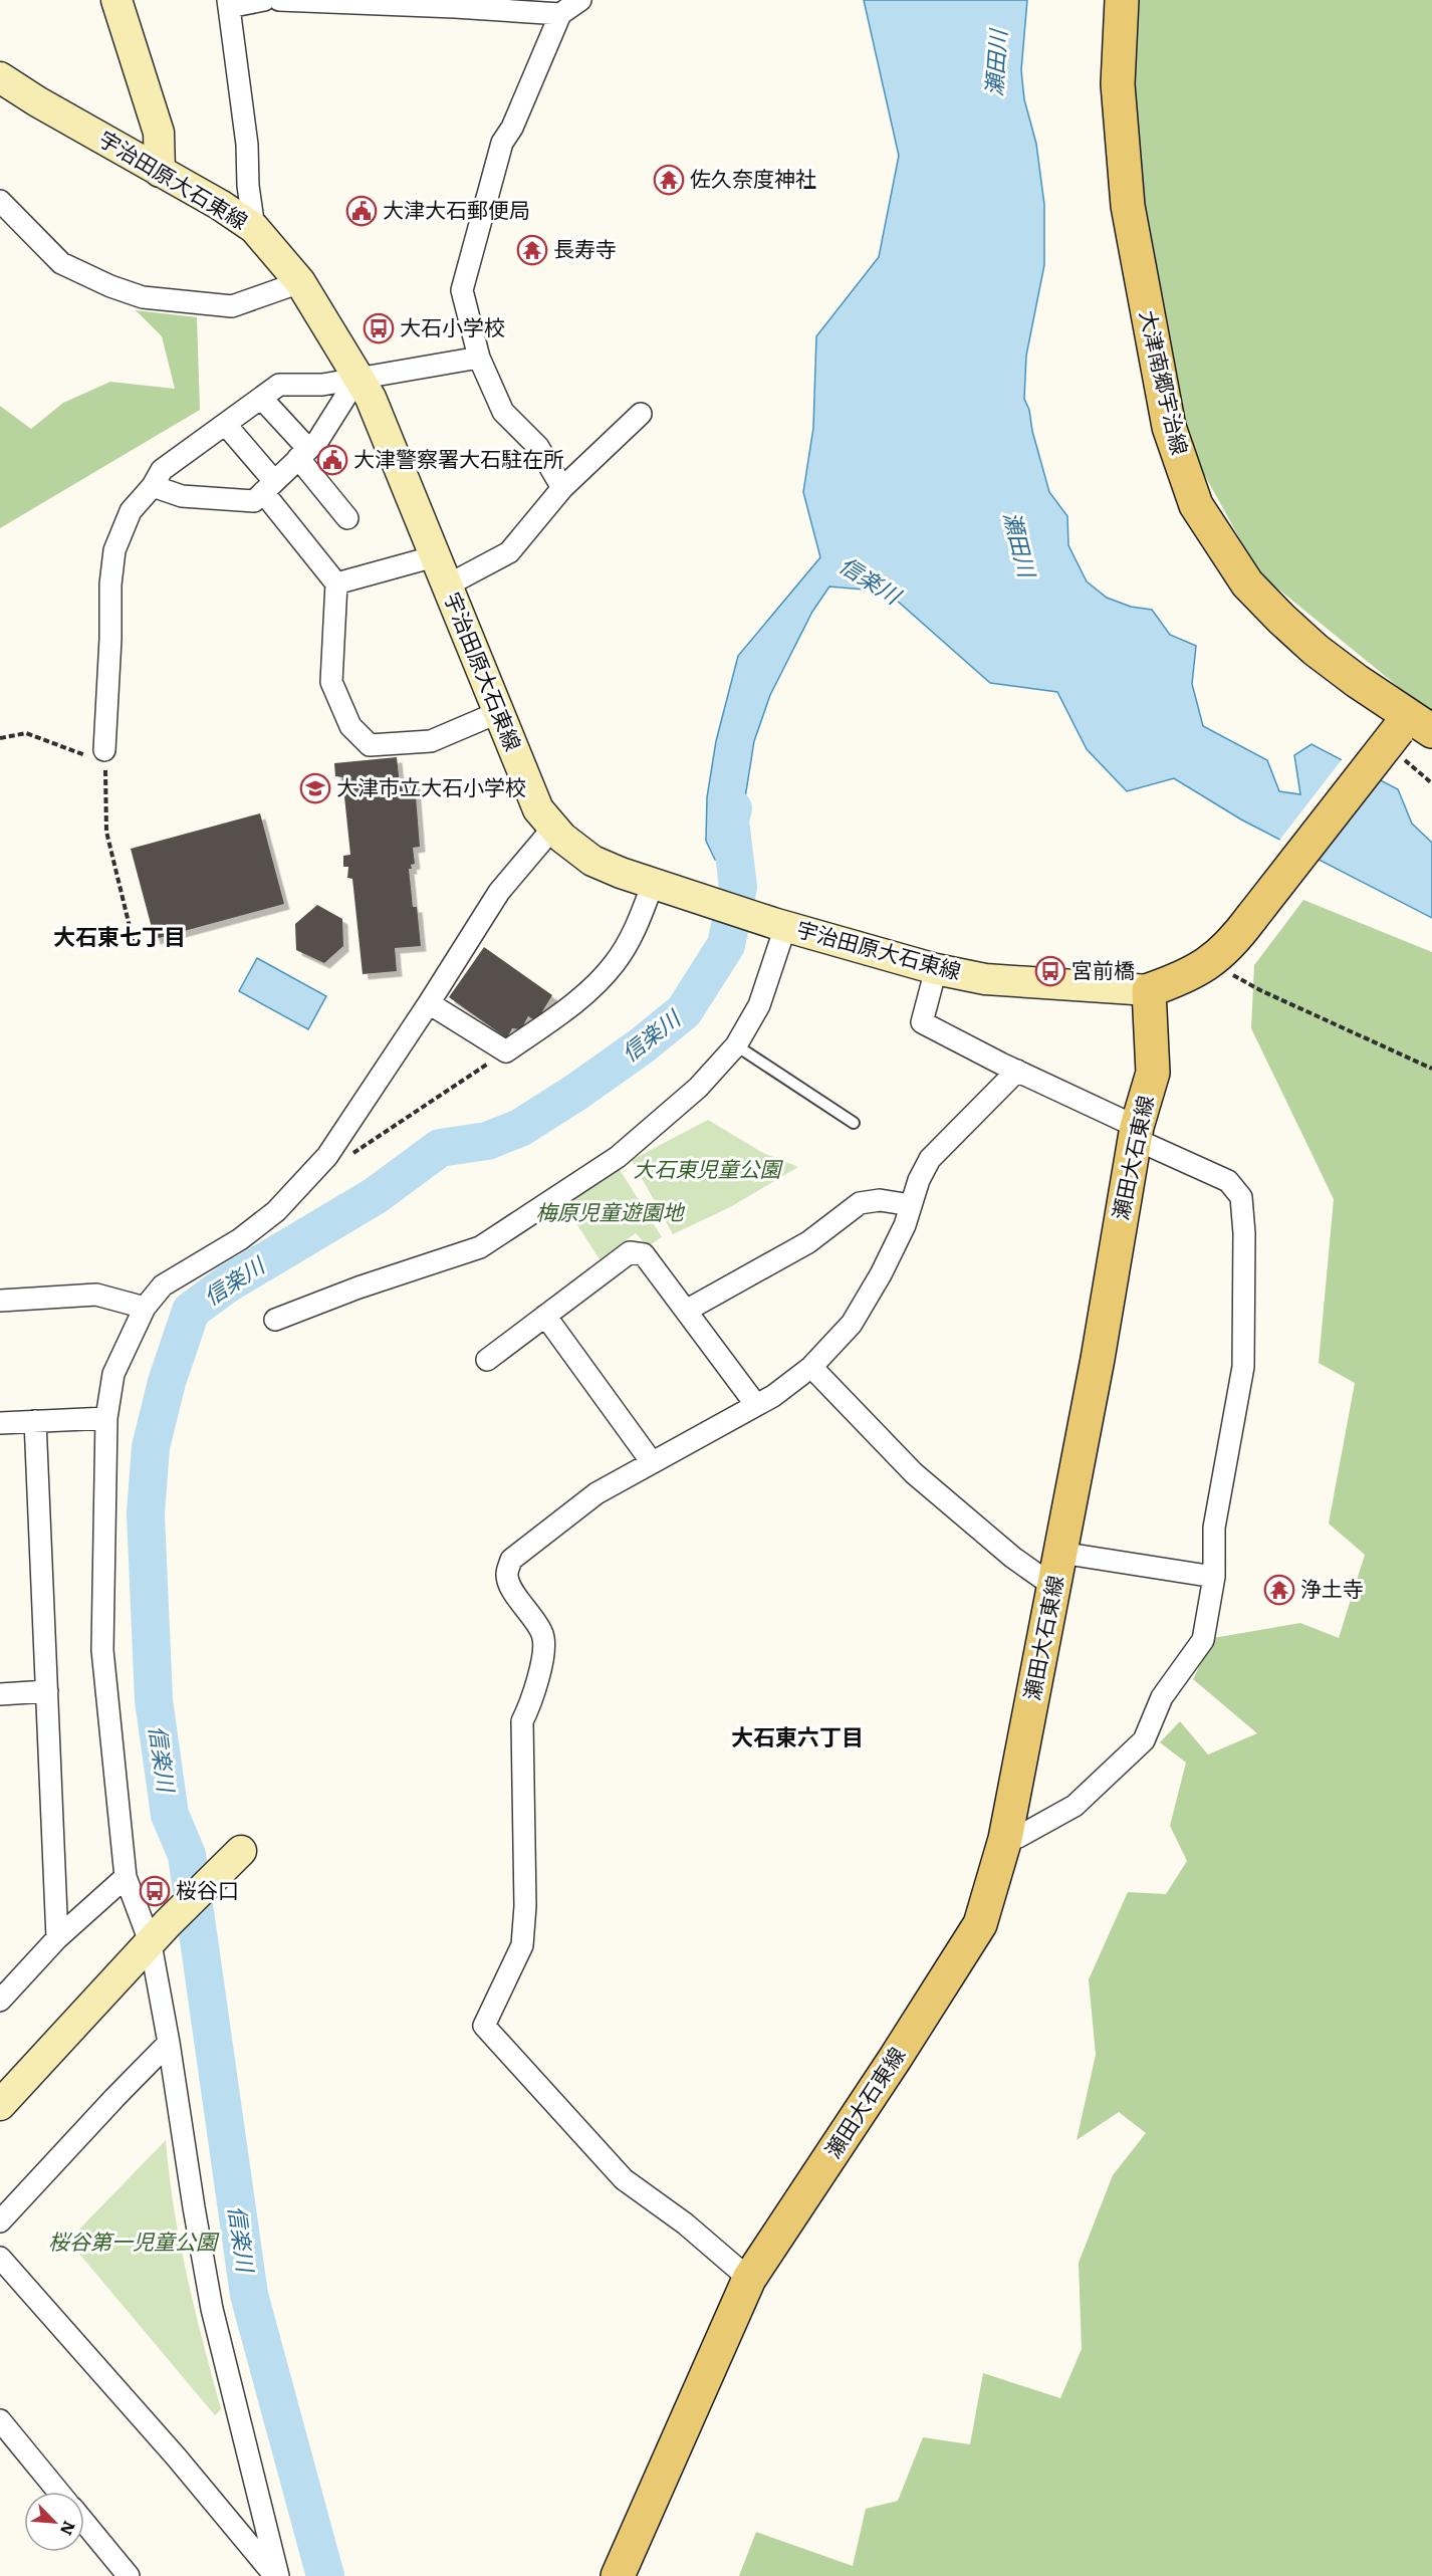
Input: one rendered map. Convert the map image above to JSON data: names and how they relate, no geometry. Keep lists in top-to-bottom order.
{
  "streets": {
    "main road": ["宇治田原大石東線", "大津南郷宇治線", "瀬田大石東線"]
  },
  "crossings": [
    ["宇治田原大石東線", "瀬田大石東線"]
  ],
  "districts": ["大石東七丁目", "大石東六丁目"],
  "water": ["瀬田川", "信楽川"],
  "parks": ["大石東児童公園", "梅原児童遊園地", "桜谷第一児童公園"],
  "places": {
    "temple": ["佐久奈度神社", "長寿寺", "浄土寺"],
    "public building": ["大津大石郵便局", "大津警察署大石駐在所"],
    "bus stop": ["大石小学校", "宮前橋", "桜谷口"],
    "school or university": ["大津市立大石小学校"]
  },
  "north": "bottom right"
}
